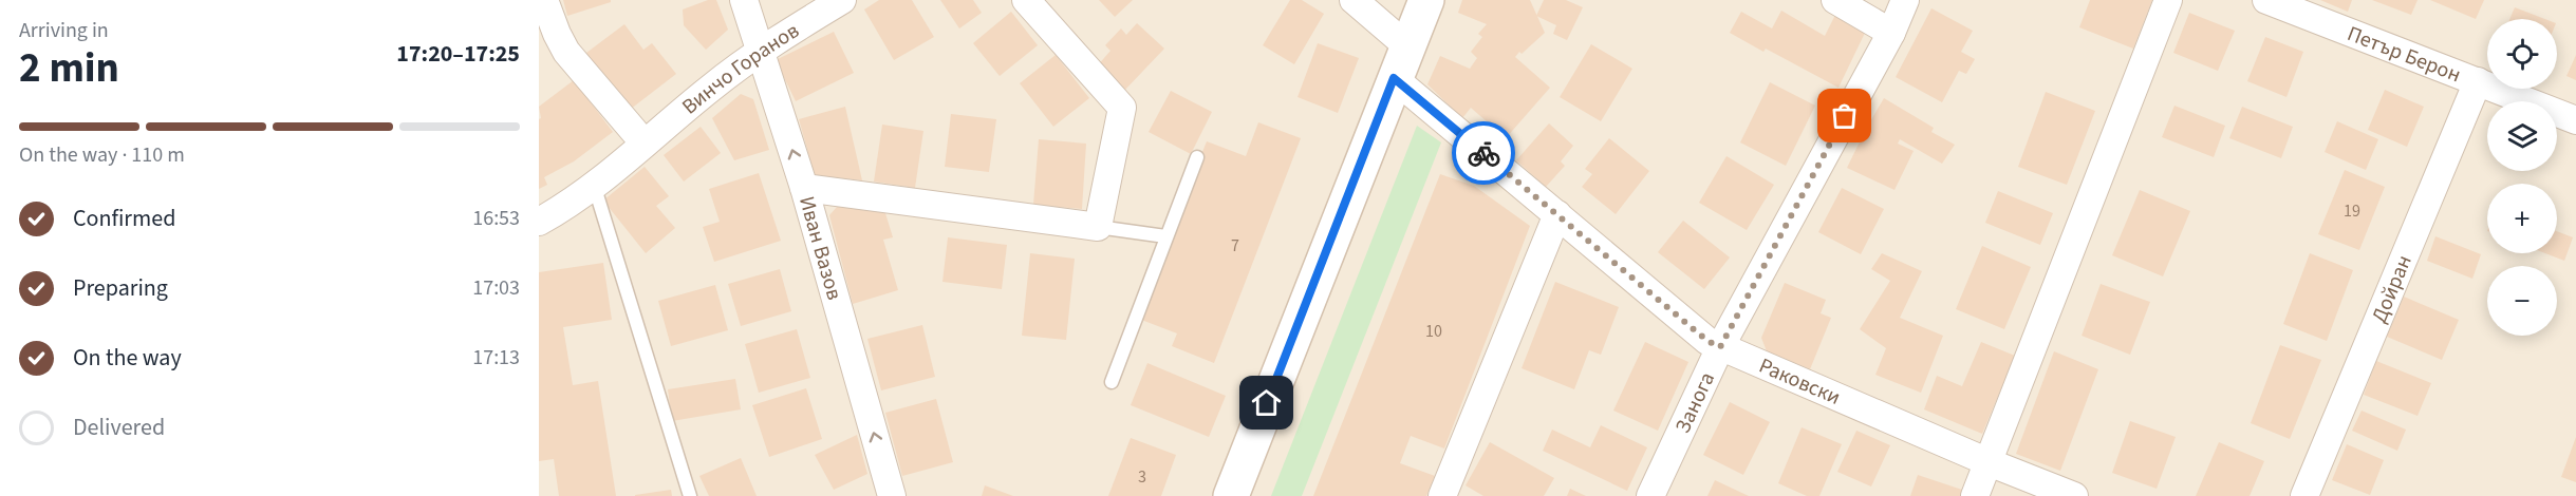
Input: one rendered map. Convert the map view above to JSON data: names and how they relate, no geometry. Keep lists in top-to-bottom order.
{
  "streets": {
    "street": [
      "Петър Берон",
      "Винчо Горанов",
      "Иван Вазов",
      "Дойран",
      "Раковски",
      "Занога"
    ]
  },
  "crossings": [
    ["Петър Берон", "Дойран"],
    ["Винчо Горанов", "Иван Вазов"],
    ["Раковски", "Занога"]
  ],
  "one_way": ["Иван Вазов"],
  "house_numbers": [
    "19",
    "7",
    "10",
    "3"
  ],
  "page": {
    "heading": ["2 min", "Arriving in", "17:20–17:25"],
    "map_buttons": ["+", "−"],
    "bar": "On the way · 110 m",
    "list": [
      ["Confirmed", "16:53"],
      ["Preparing", "17:03"],
      ["On the way", "17:13"],
      "Delivered"
    ]
  }
}
